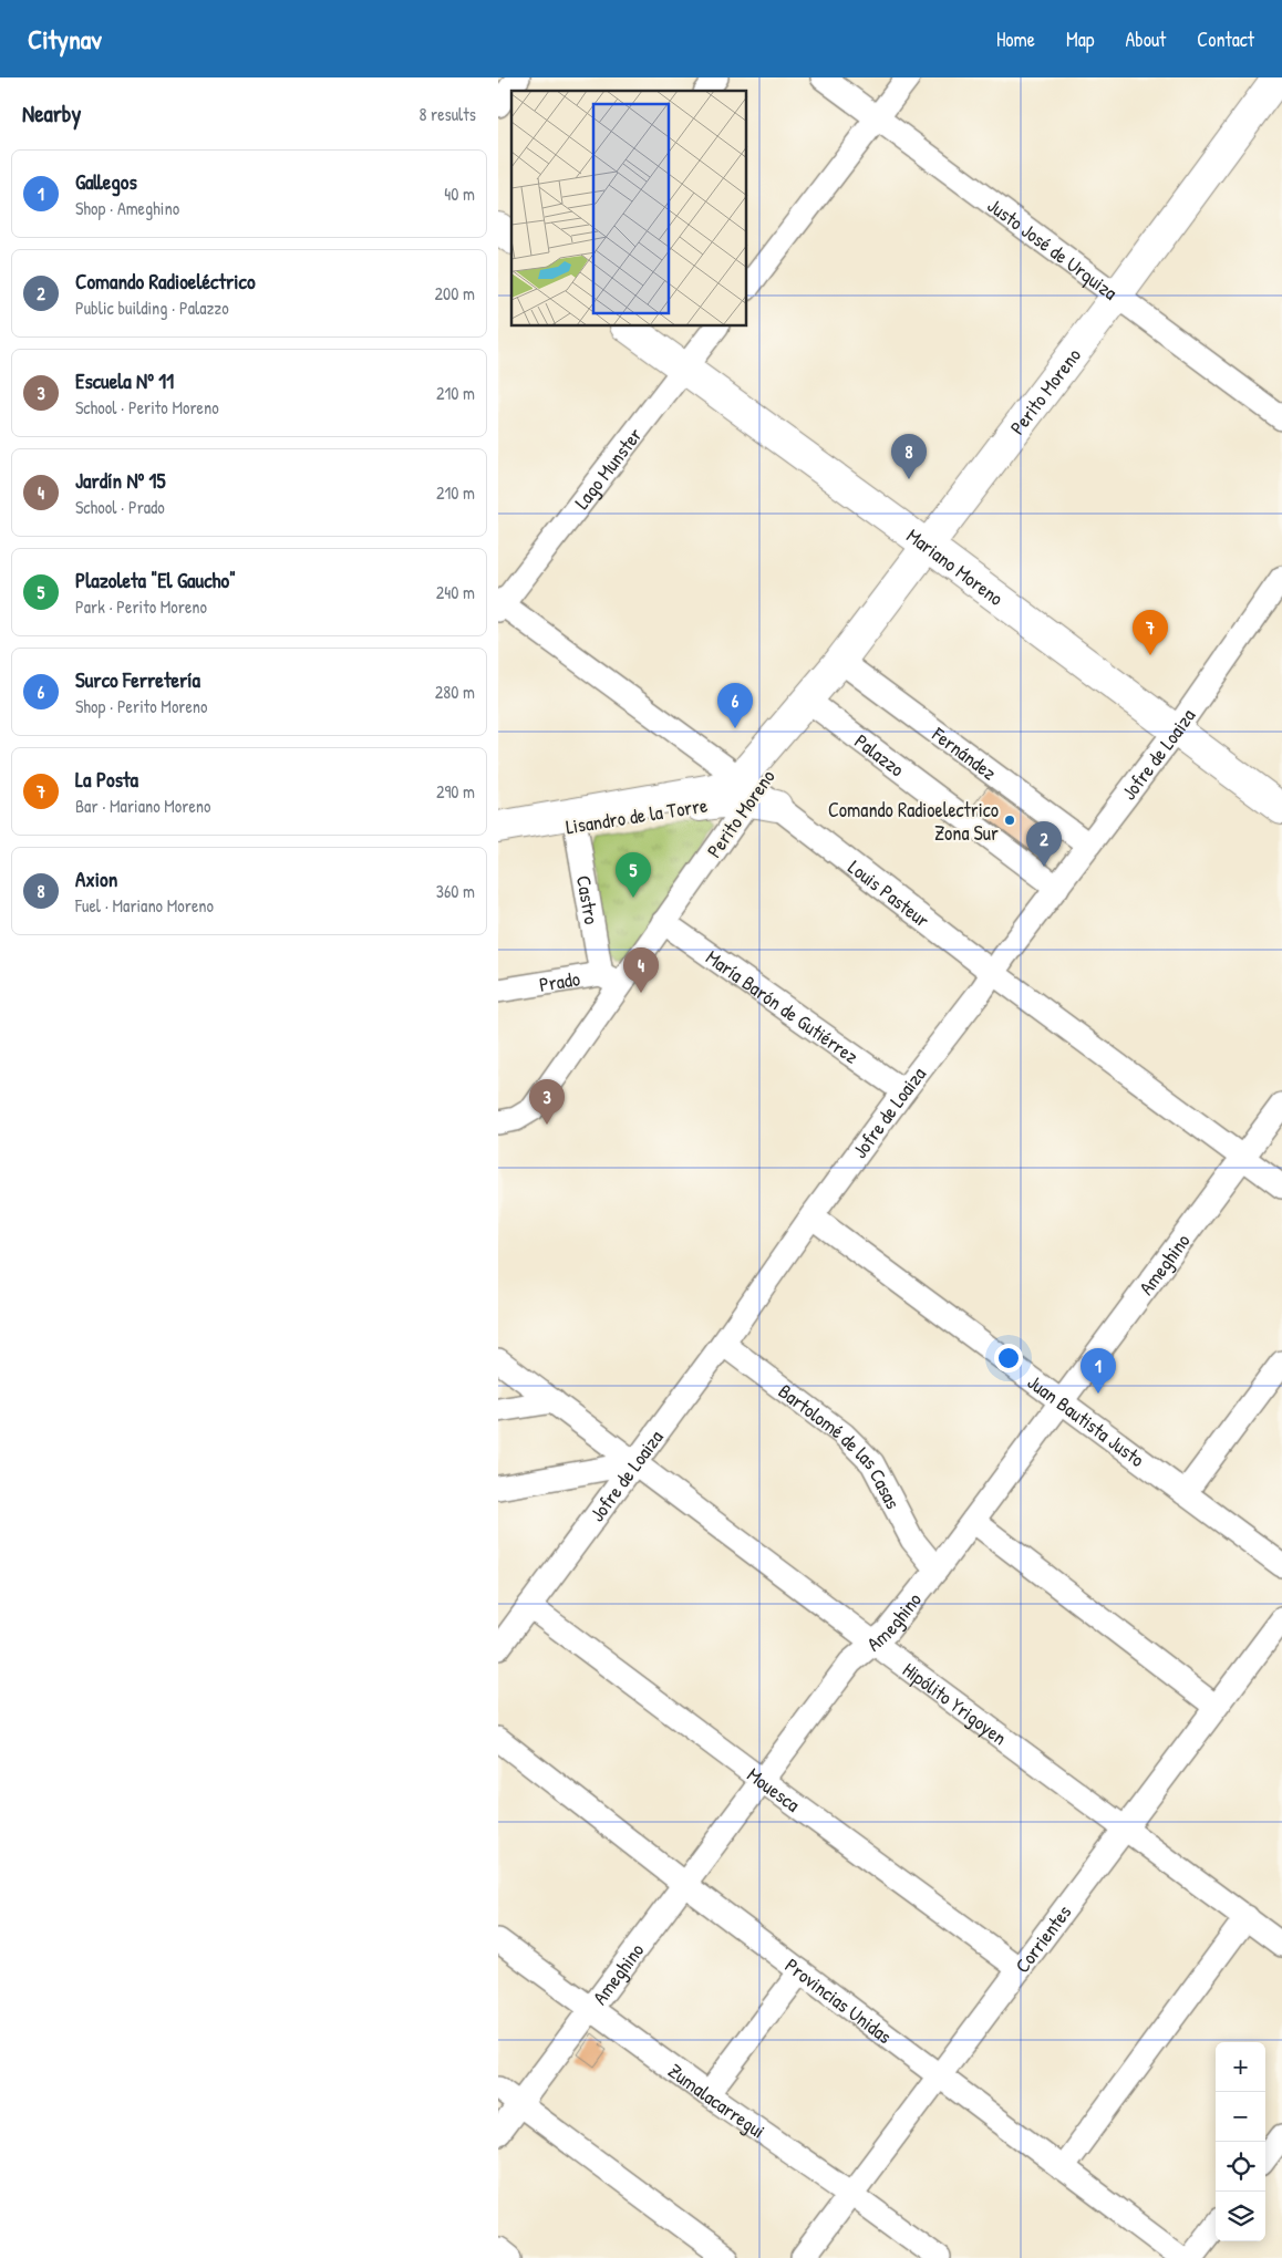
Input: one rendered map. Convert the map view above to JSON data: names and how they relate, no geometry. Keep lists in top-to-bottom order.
{
  "streets": {
    "main road": ["Perito Moreno", "Mariano Moreno", "Lisandro de la Torre"],
    "street": [
      "Justo José de Urquiza",
      "Lago Munster",
      "Fernández",
      "Palazzo",
      "Jofre de Loaiza",
      "Louis Pasteur",
      "Castro",
      "Prado",
      "María Barón de Gutiérrez",
      "Ameghino",
      "Juan Bautista Justo",
      "Bartolomé de las Casas",
      "Hipólito Yrigoyen",
      "Mouesca",
      "Corrientes",
      "Provincias Unidas",
      "Zumalacarregui"
    ]
  },
  "crossings": [
    ["Justo José de Urquiza", "Perito Moreno"],
    ["Perito Moreno", "Mariano Moreno"],
    ["Perito Moreno", "Fernández"],
    ["Perito Moreno", "Palazzo"],
    ["Perito Moreno", "Lisandro de la Torre"],
    ["Perito Moreno", "Louis Pasteur"],
    ["Perito Moreno", "Castro"],
    ["Perito Moreno", "Prado"],
    ["Perito Moreno", "María Barón de Gutiérrez"],
    ["Lago Munster", "Mariano Moreno"],
    ["Lago Munster", "Louis Pasteur"],
    ["Mariano Moreno", "Jofre de Loaiza"],
    ["Fernández", "Jofre de Loaiza"],
    ["Palazzo", "Jofre de Loaiza"],
    ["Jofre de Loaiza", "Louis Pasteur"],
    ["Jofre de Loaiza", "María Barón de Gutiérrez"],
    ["Jofre de Loaiza", "Juan Bautista Justo"],
    ["Jofre de Loaiza", "Bartolomé de las Casas"],
    ["Jofre de Loaiza", "Hipólito Yrigoyen"],
    ["Jofre de Loaiza", "Mouesca"],
    ["Lisandro de la Torre", "Louis Pasteur"],
    ["Lisandro de la Torre", "Castro"],
    ["Louis Pasteur", "Ameghino"],
    ["Castro", "Prado"],
    ["Ameghino", "Juan Bautista Justo"],
    ["Ameghino", "Bartolomé de las Casas"],
    ["Ameghino", "Hipólito Yrigoyen"],
    ["Ameghino", "Mouesca"],
    ["Ameghino", "Provincias Unidas"],
    ["Ameghino", "Zumalacarregui"],
    ["Hipólito Yrigoyen", "Corrientes"],
    ["Mouesca", "Corrientes"],
    ["Corrientes", "Provincias Unidas"],
    ["Corrientes", "Zumalacarregui"]
  ],
  "places": ["Comando Radioelectrico Zona Sur"],
  "page": {
    "header": "Citynav",
    "nav": [
      "Home",
      "Map",
      "About",
      "Contact"
    ],
    "heading": ["Nearby", "8 results"],
    "list": [
      {
        "mark": "1",
        "name": "Gallegos",
        "note": "Shop · Ameghino",
        "value": "40 m"
      },
      {
        "mark": "2",
        "name": "Comando Radioeléctrico",
        "note": "Public building · Palazzo",
        "value": "200 m"
      },
      {
        "mark": "3",
        "name": "Escuela Nº 11",
        "note": "School · Perito Moreno",
        "value": "210 m"
      },
      {
        "mark": "4",
        "name": "Jardín Nº 15",
        "note": "School · Prado",
        "value": "210 m"
      },
      {
        "mark": "5",
        "name": "Plazoleta \"El Gaucho\"",
        "note": "Park · Perito Moreno",
        "value": "240 m"
      },
      {
        "mark": "6",
        "name": "Surco Ferretería",
        "note": "Shop · Perito Moreno",
        "value": "280 m"
      },
      {
        "mark": "7",
        "name": "La Posta",
        "note": "Bar · Mariano Moreno",
        "value": "290 m"
      },
      {
        "mark": "8",
        "name": "Axion",
        "note": "Fuel · Mariano Moreno",
        "value": "360 m"
      }
    ],
    "pins": [
      "8",
      "7",
      "6",
      "2",
      "5",
      "4",
      "3",
      "1"
    ],
    "map_buttons": ["+", "−"]
  }
}
